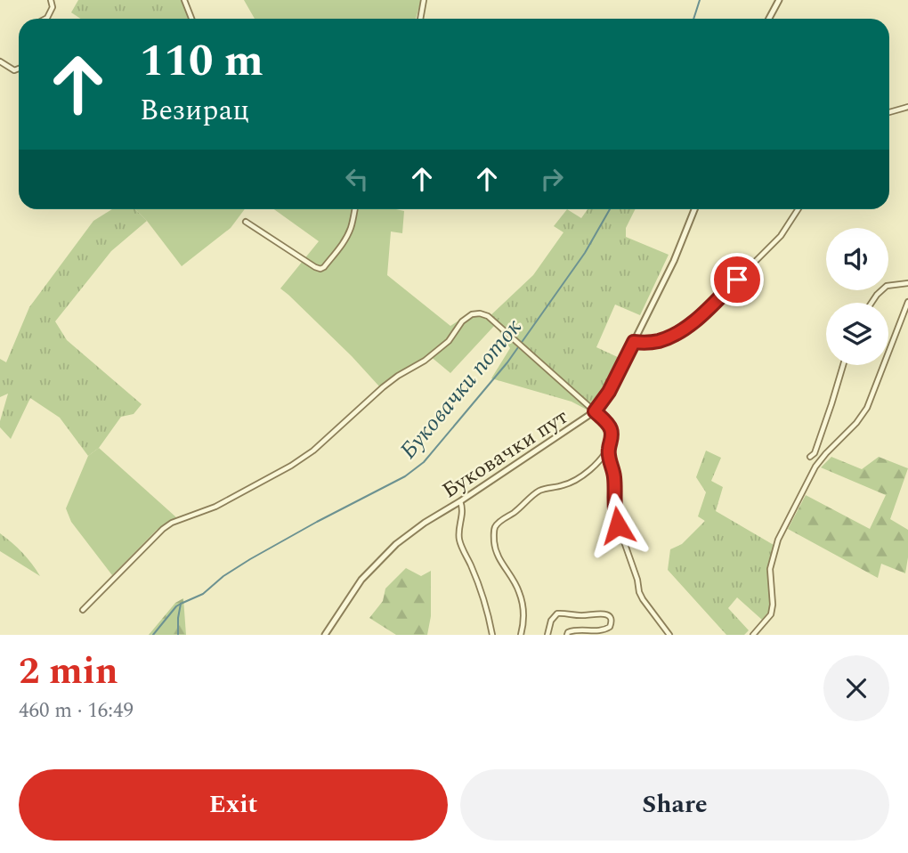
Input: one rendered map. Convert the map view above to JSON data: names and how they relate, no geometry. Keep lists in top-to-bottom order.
{
  "streets": {
    "street": ["Буковачки пут"]
  },
  "water": ["Буковачки поток"],
  "page": {
    "turn": ["110 m", "Везирац"],
    "heading": ["2 min", "460 m · 16:49"],
    "buttons": ["Exit", "Share"]
  }
}
